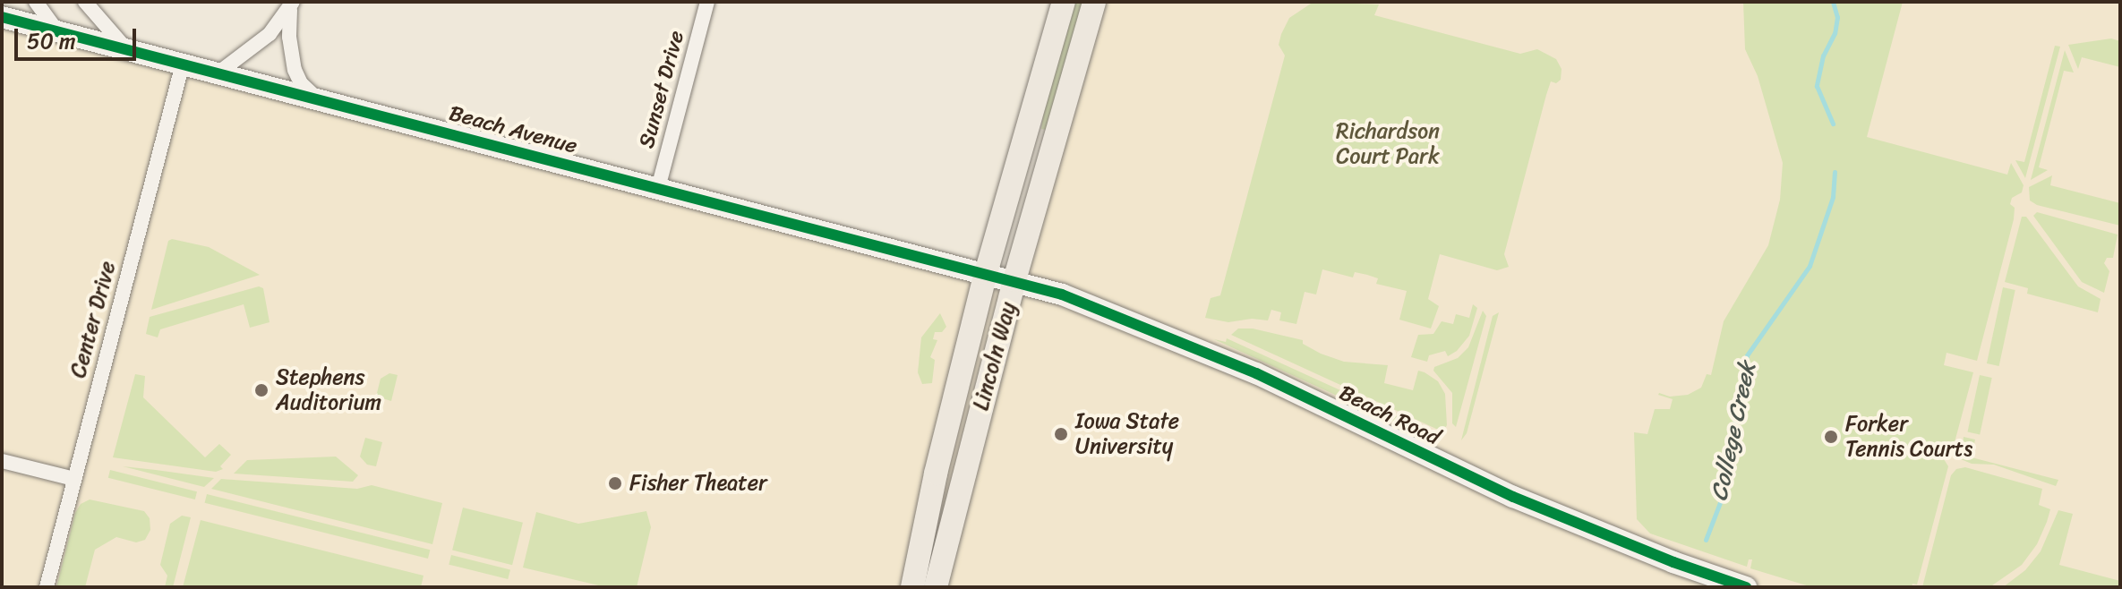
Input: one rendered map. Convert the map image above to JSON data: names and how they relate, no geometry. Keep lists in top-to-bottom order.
{
  "streets": {
    "main road": ["Lincoln Way"],
    "street": [
      "Sunset Drive",
      "Beach Avenue",
      "Center Drive",
      "Beach Road"
    ]
  },
  "crossings": [
    ["Sunset Drive", "Beach Avenue"],
    ["Beach Avenue", "Center Drive"],
    ["Beach Avenue", "Lincoln Way"],
    ["Beach Avenue", "Beach Road"],
    ["Lincoln Way", "Beach Road"]
  ],
  "water": ["College Creek"],
  "parks": ["Richardson Court Park"],
  "places": [
    "Stephens Auditorium",
    "Iowa State University",
    "Forker Tennis Courts",
    "Fisher Theater"
  ],
  "scale_bar": "50 m"
}
